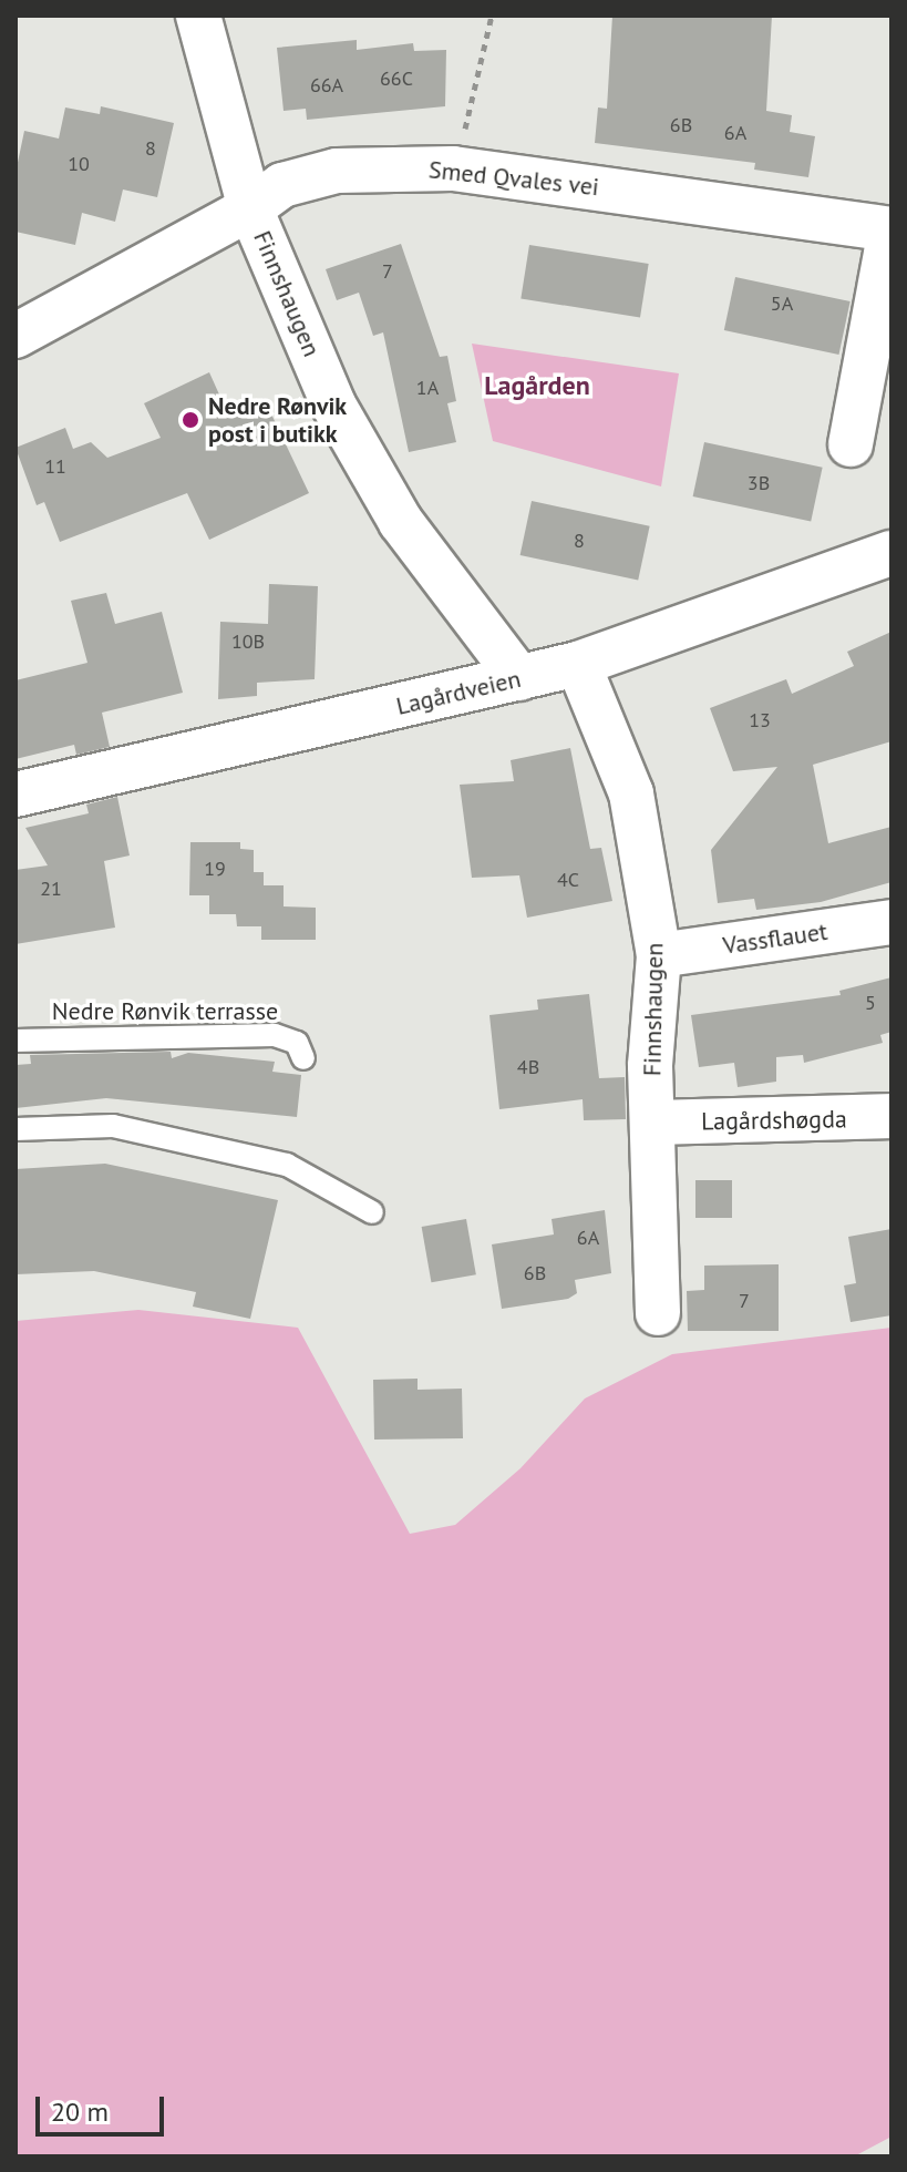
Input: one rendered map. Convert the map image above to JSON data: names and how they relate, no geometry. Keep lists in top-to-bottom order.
{
  "streets": {
    "street": [
      "Smed Qvales vei",
      "Finnshaugen",
      "Lagårdveien",
      "Vassflauet",
      "Lagårdshøgda"
    ],
    "lane": ["Nedre Rønvik terrasse"]
  },
  "crossings": [
    ["Smed Qvales vei", "Finnshaugen"],
    ["Finnshaugen", "Lagårdveien"],
    ["Finnshaugen", "Vassflauet"],
    ["Finnshaugen", "Lagårdshøgda"]
  ],
  "districts": ["Lagården"],
  "places": ["Nedre Rønvik post i butikk"],
  "house_numbers": [
    "66C",
    "66A",
    "6B",
    "6A",
    "8",
    "10",
    "7",
    "5A",
    "1A",
    "11",
    "3B",
    "8",
    "10B",
    "13",
    "19",
    "4C",
    "21",
    "5",
    "4B",
    "6A",
    "6B",
    "7"
  ],
  "scale_bar": "20 m"
}
